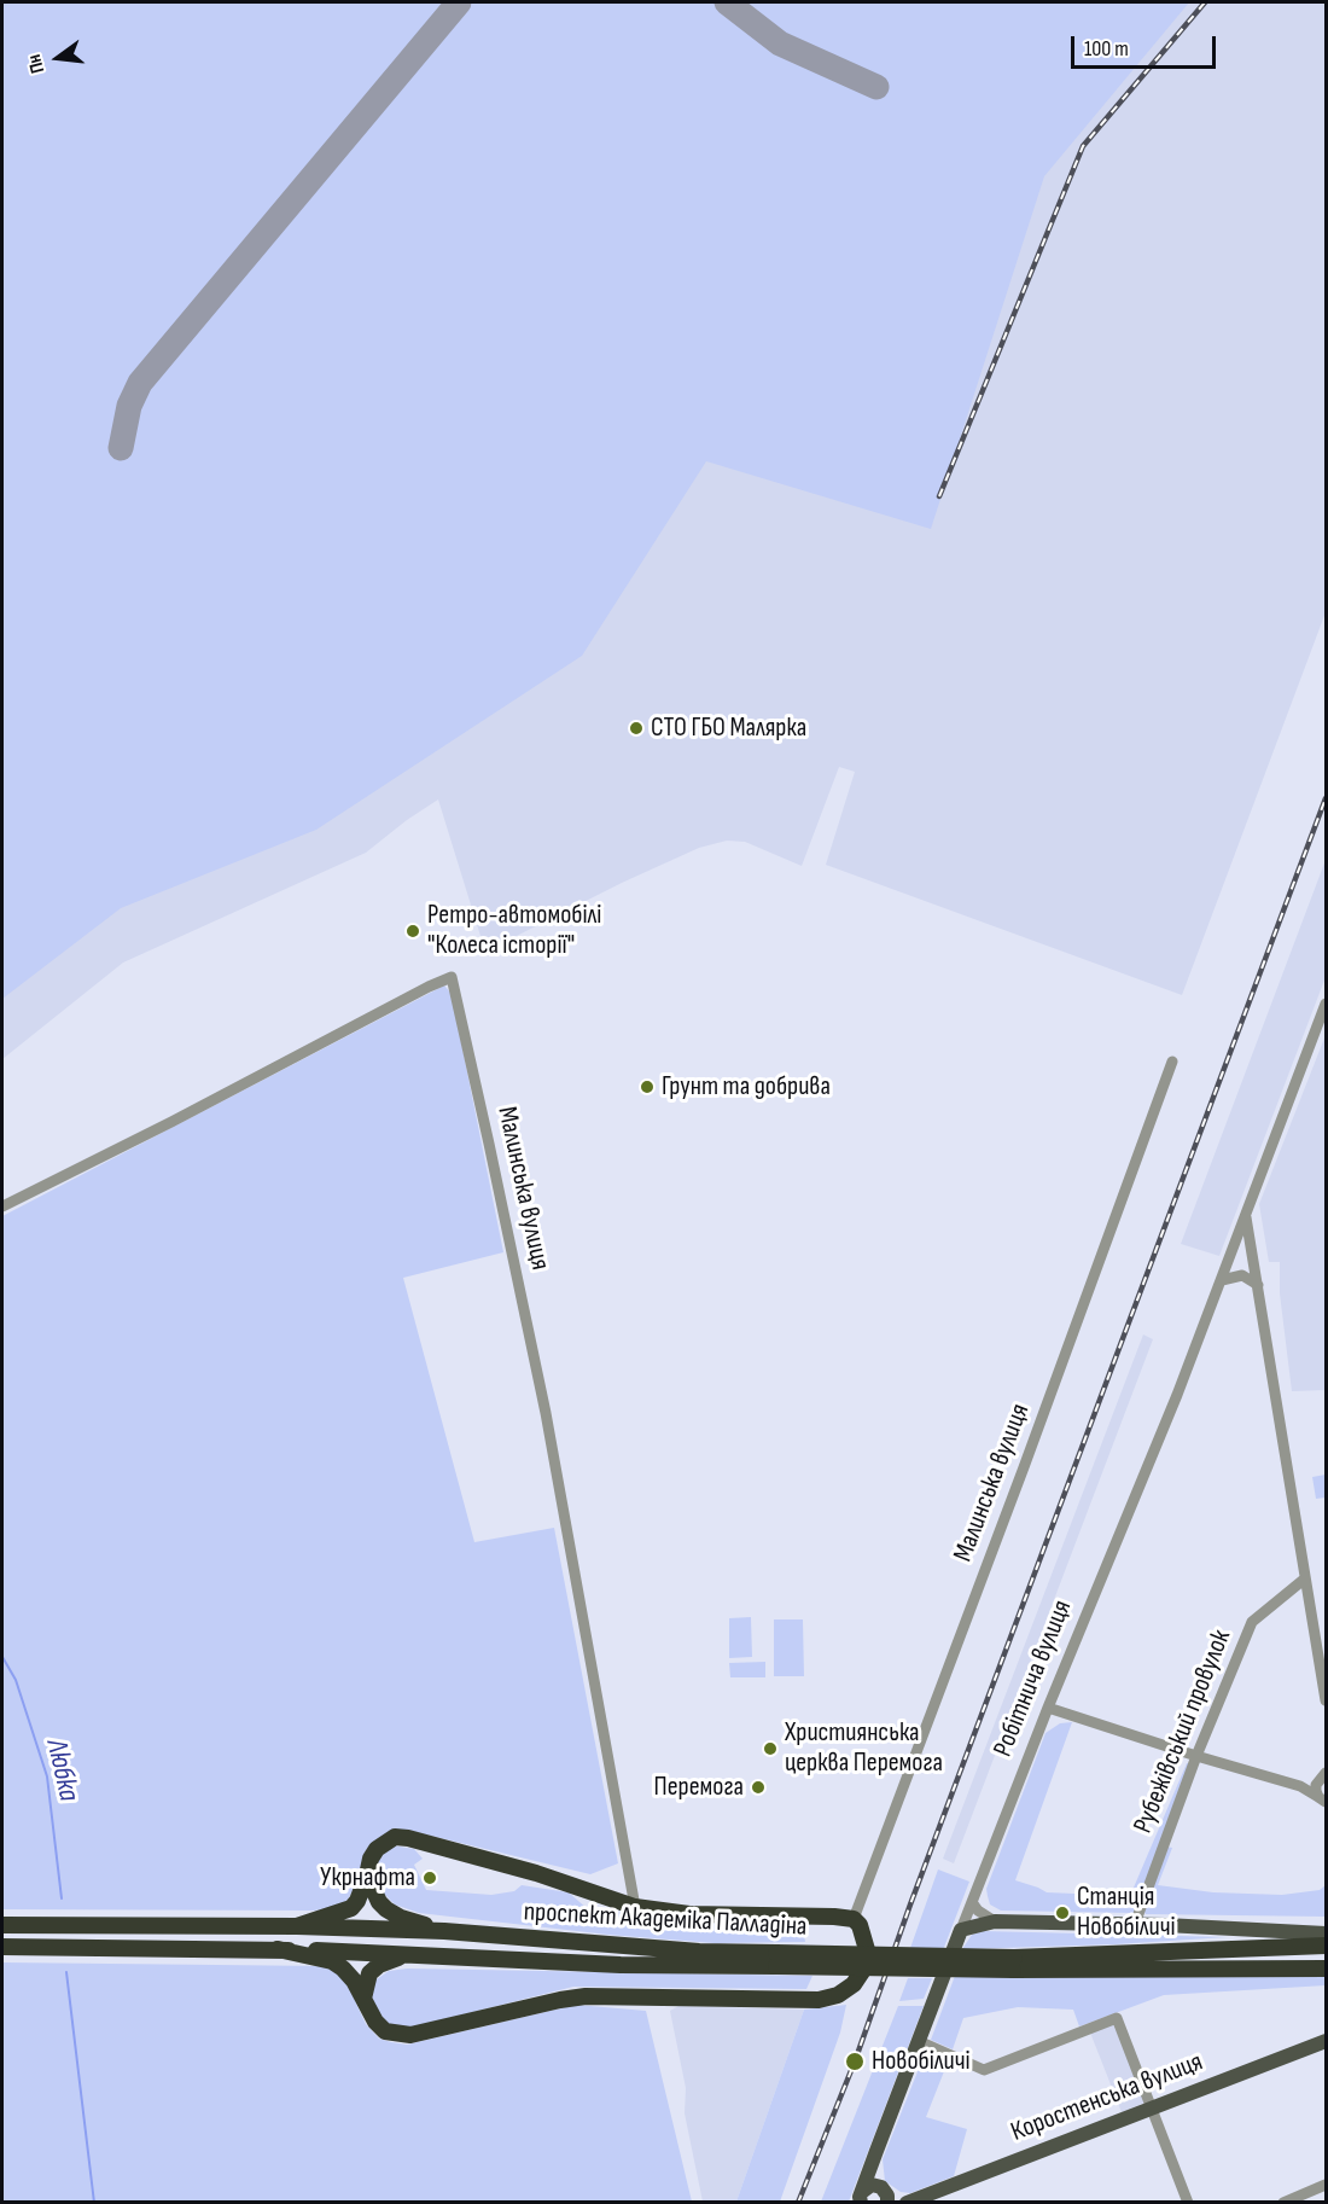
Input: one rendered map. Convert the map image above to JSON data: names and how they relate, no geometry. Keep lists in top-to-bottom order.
{
  "streets": {
    "highway": ["проспект Академіка Палладіна"],
    "main road": ["Робітнича вулиця", "Коростенська вулиця"],
    "street": ["Малинська вулиця", "Рубежівський провулок"]
  },
  "water": ["Любка"],
  "places": [
    "СТО ГБО Малярка",
    "Ретро-автомобілі \"Колеса історії\"",
    "Грунт та добрива",
    "Християнська церква Перемога",
    "Перемога",
    "Укрнафта",
    "Станція Новобіличі",
    "Новобіличі"
  ],
  "scale_bar": "100 m",
  "north": "left"
}
